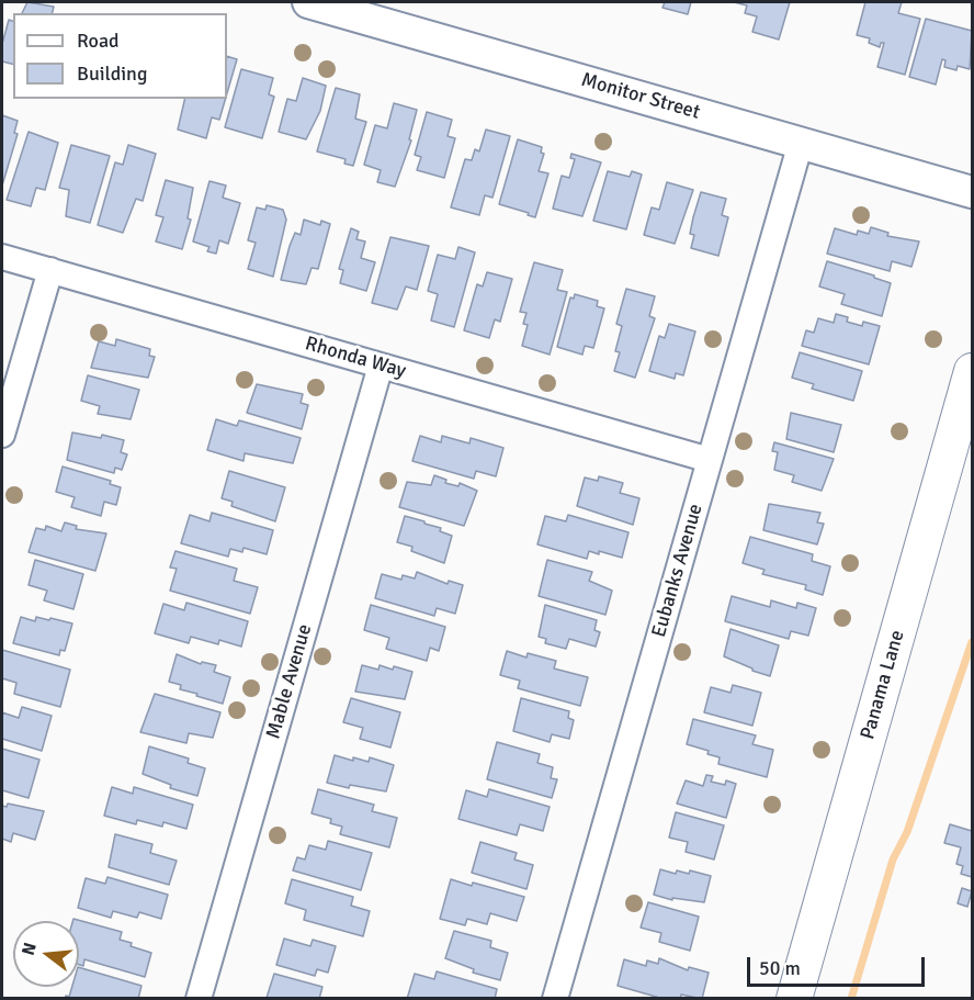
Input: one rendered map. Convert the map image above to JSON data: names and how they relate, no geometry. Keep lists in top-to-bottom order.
{
  "streets": {
    "main road": ["Panama Lane"],
    "street": [
      "Monitor Street",
      "Rhonda Way",
      "Eubanks Avenue",
      "Mable Avenue"
    ]
  },
  "crossings": [
    ["Monitor Street", "Eubanks Avenue"],
    ["Rhonda Way", "Eubanks Avenue"],
    ["Rhonda Way", "Mable Avenue"]
  ],
  "legend": ["Road", "Building"],
  "scale_bar": "50 m",
  "north": "left"
}
